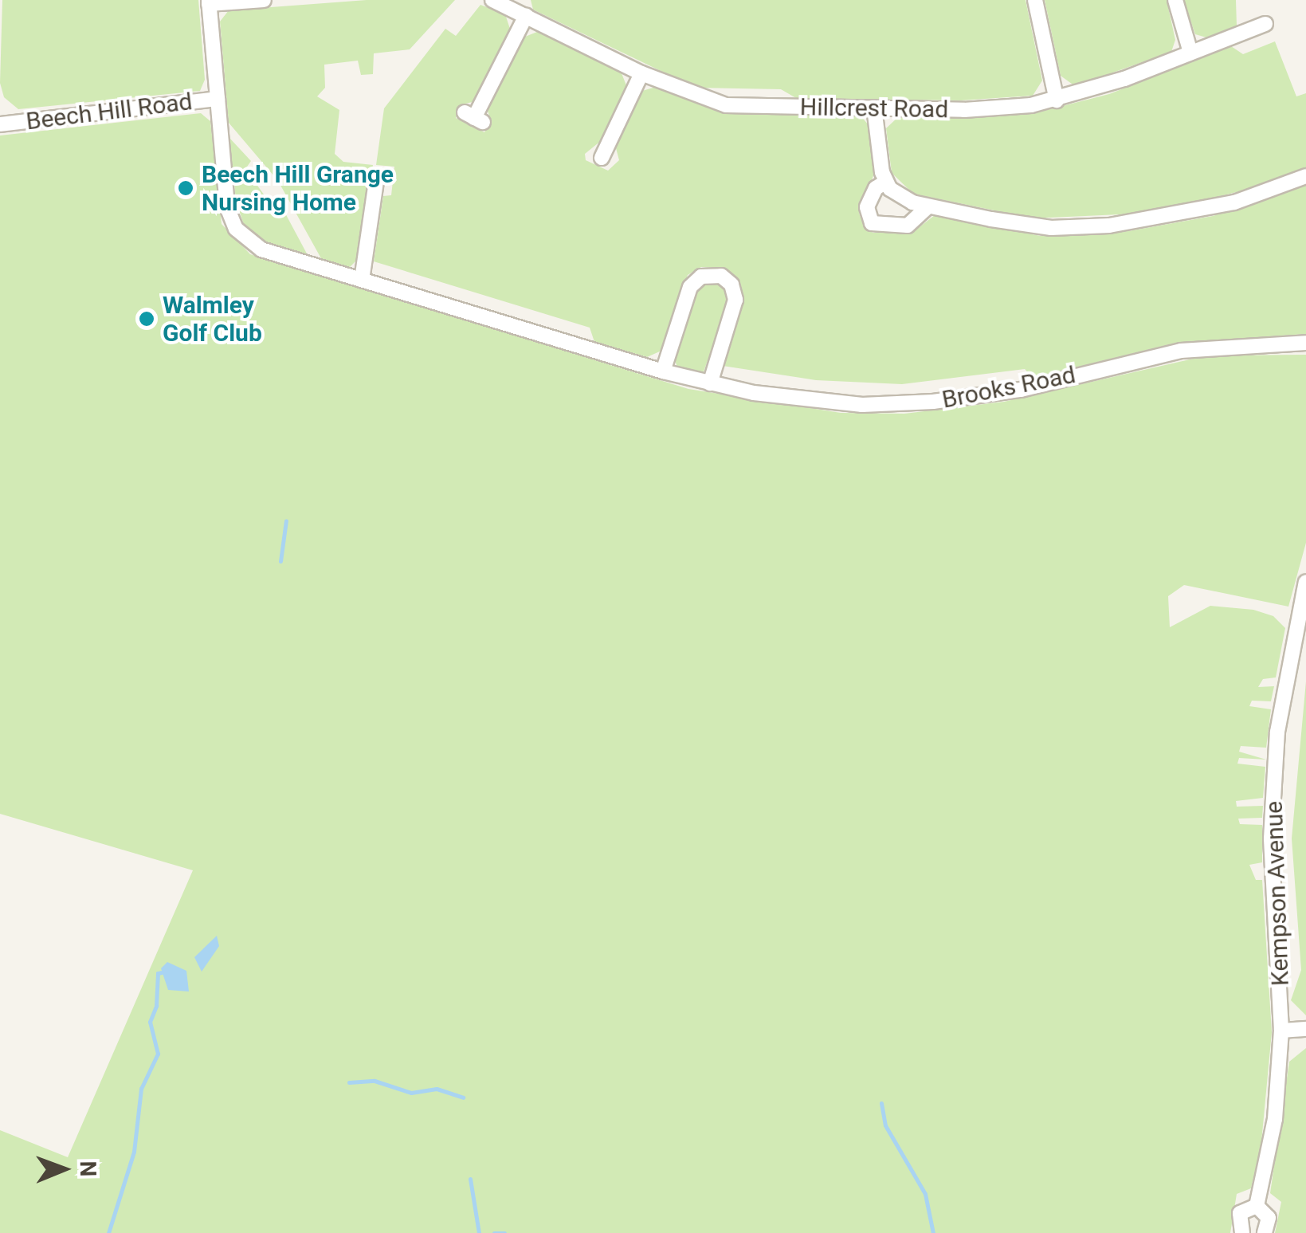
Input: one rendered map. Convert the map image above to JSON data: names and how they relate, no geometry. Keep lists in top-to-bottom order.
{
  "streets": {
    "street": [
      "Hillcrest Road",
      "Beech Hill Road",
      "Brooks Road",
      "Kempson Avenue"
    ]
  },
  "crossings": [
    ["Beech Hill Road", "Brooks Road"]
  ],
  "places": ["Beech Hill Grange Nursing Home", "Walmley Golf Club"],
  "north": "right"
}
